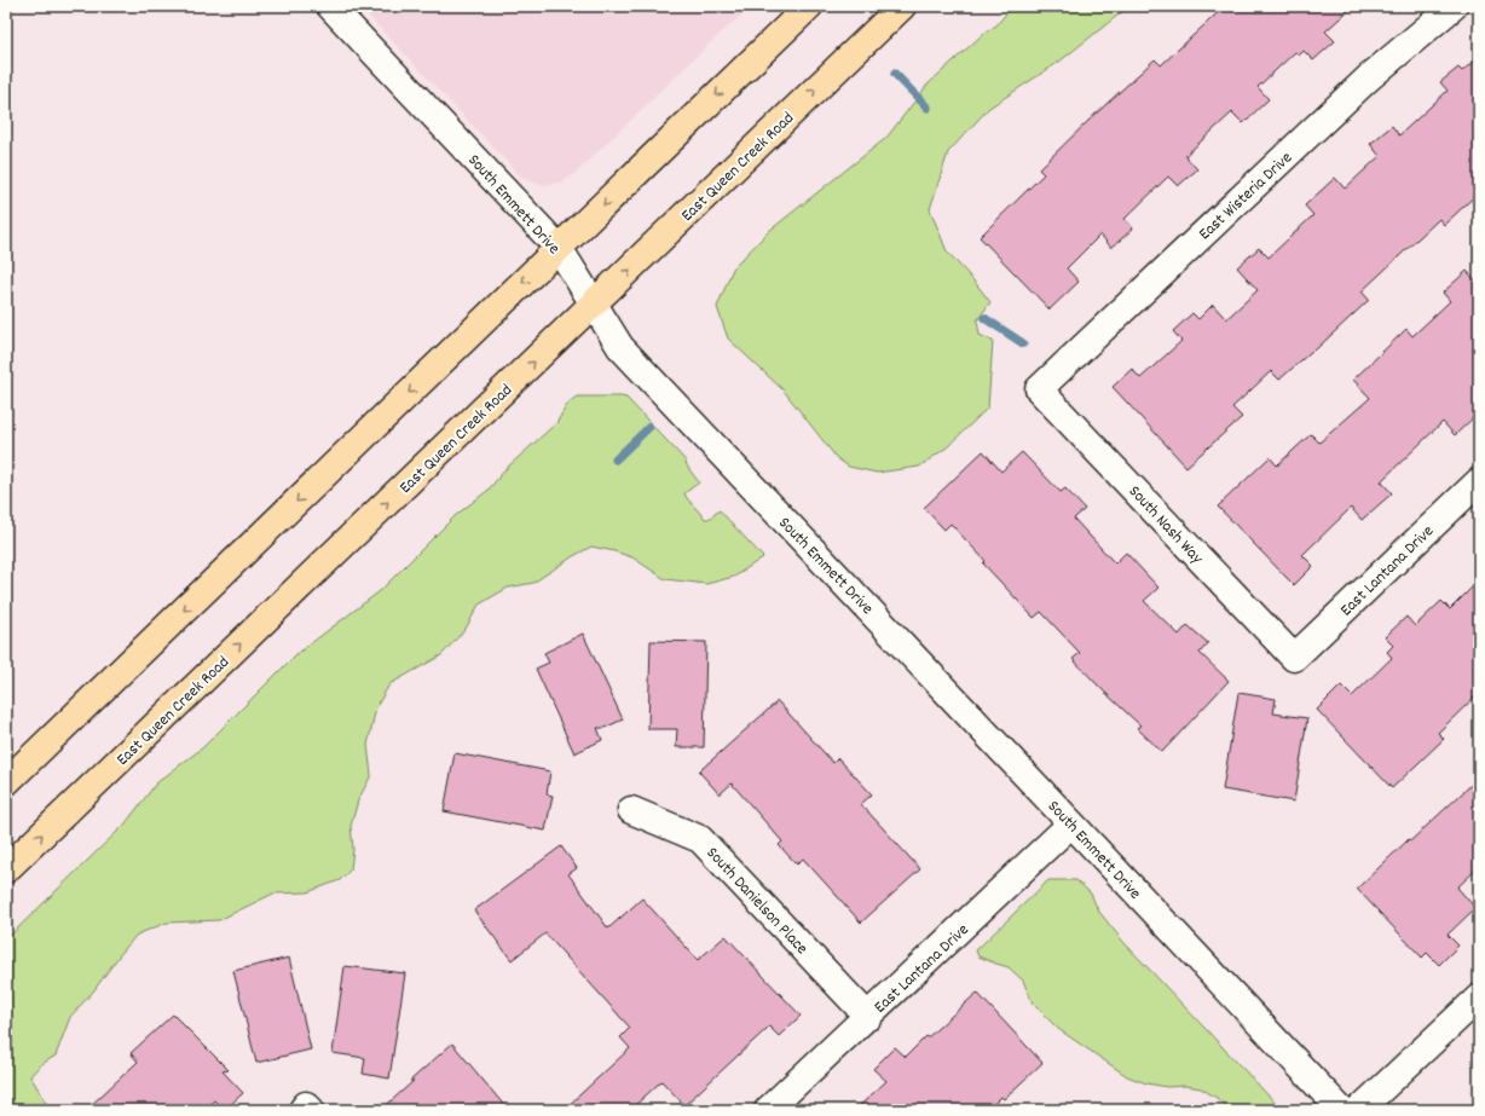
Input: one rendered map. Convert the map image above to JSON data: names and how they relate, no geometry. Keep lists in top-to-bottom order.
{
  "streets": {
    "main road": ["East Queen Creek Road"],
    "street": [
      "East Wisteria Drive",
      "South Emmett Drive",
      "South Nash Way",
      "East Lantana Drive",
      "South Danielson Place"
    ]
  },
  "crossings": [
    ["East Queen Creek Road", "South Emmett Drive"],
    ["East Wisteria Drive", "South Nash Way"],
    ["South Emmett Drive", "East Lantana Drive"],
    ["South Nash Way", "East Lantana Drive"],
    ["East Lantana Drive", "South Danielson Place"]
  ]
}
